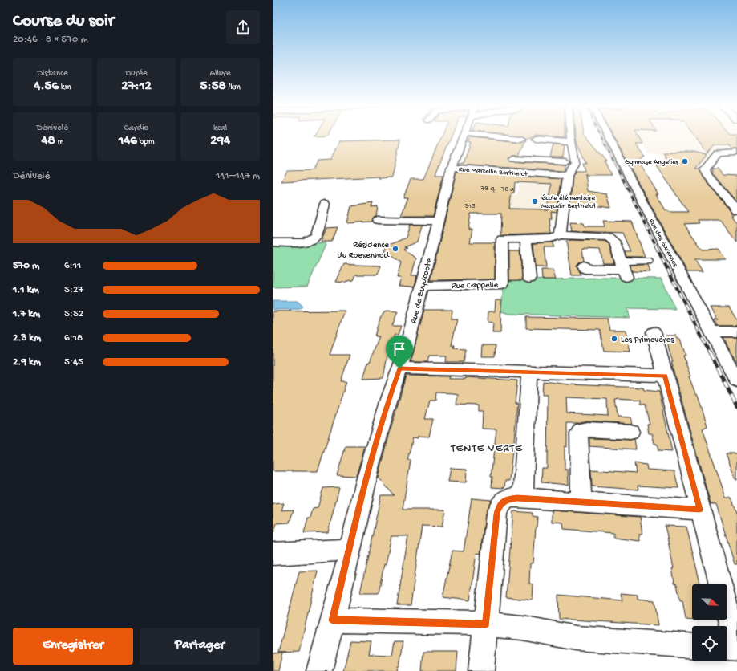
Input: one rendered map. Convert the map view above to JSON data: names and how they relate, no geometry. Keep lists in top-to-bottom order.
{
  "streets": {
    "street": [
      "Rue Marcellin Berthelot",
      "Rue des Garennes",
      "Rue Cappelle",
      "Rue de Zuydcoote"
    ]
  },
  "crossings": [
    ["Rue Marcellin Berthelot", "Rue de Zuydcoote"],
    ["Rue Cappelle", "Rue de Zuydcoote"]
  ],
  "districts": ["TENTE VERTE"],
  "places": [
    "Gymnase Angelier",
    "École élémentaire Marcelin Berthelot",
    "Résidence du Roesenhod",
    "Les Primevères"
  ],
  "house_numbers": ["78 q", "78 a", "315"],
  "north": "bottom right",
  "page": {
    "heading": ["Course du soir", "20:46 · 8 × 570 m"],
    "stats": [
      ["Distance", "4.56 km"],
      ["Durée", "27:12"],
      ["Allure", "5:58 /km"],
      ["Dénivelé", "48 m"],
      ["Cardio", "146 bpm"],
      ["kcal", "294"]
    ],
    "chart": ["Dénivelé", "141–147 m"],
    "list": [
      {
        "name": "570 m",
        "note": "6:11"
      },
      {
        "name": "1.1 km",
        "note": "5:27"
      },
      {
        "name": "1.7 km",
        "note": "5:52"
      },
      {
        "name": "2.3 km",
        "note": "6:18"
      },
      {
        "name": "2.9 km",
        "note": "5:45"
      }
    ],
    "buttons": ["Enregistrer", "Partager"]
  }
}
